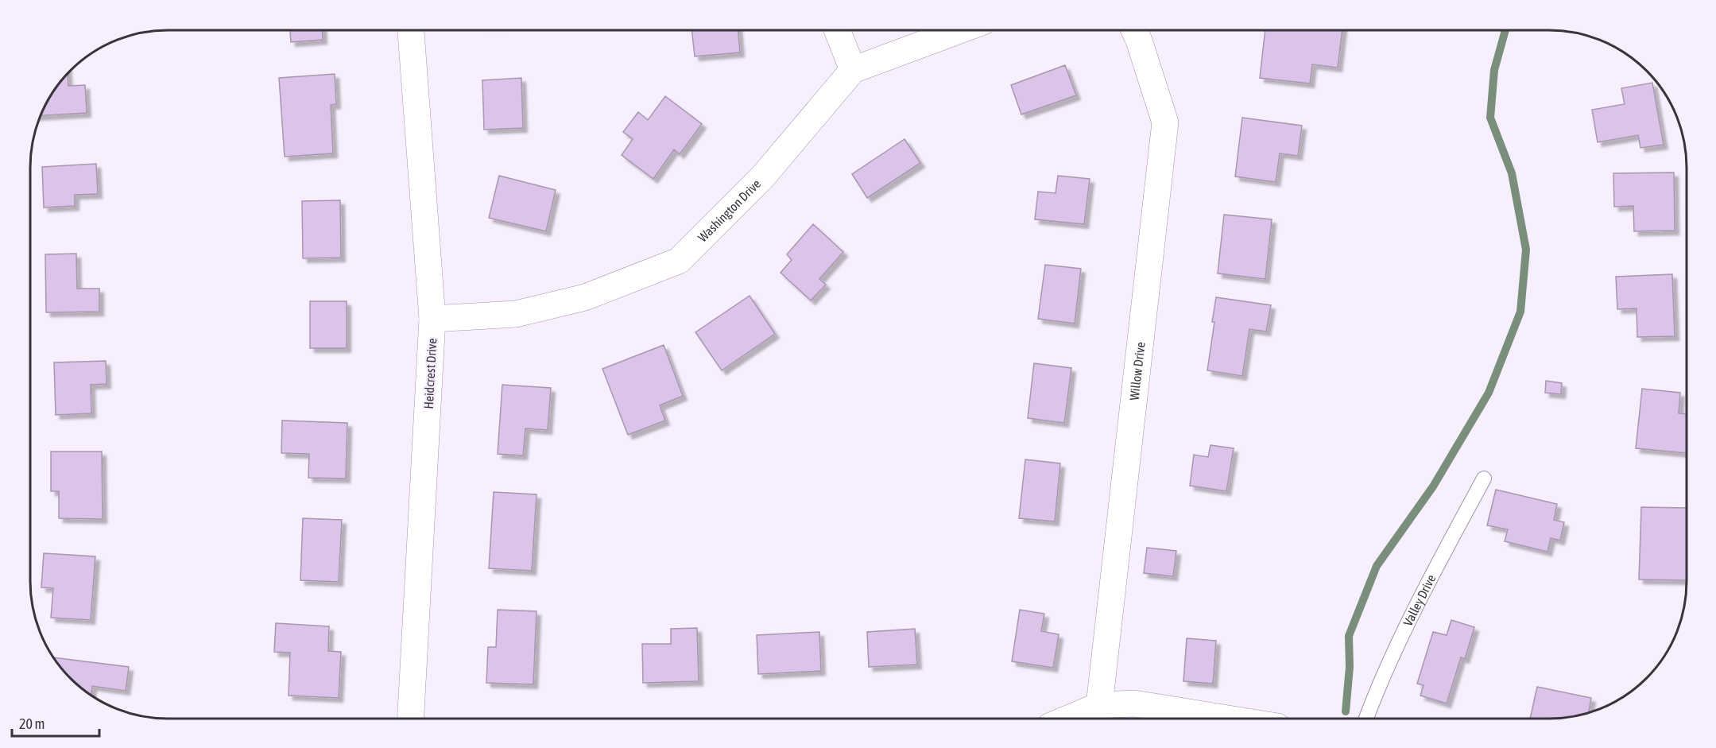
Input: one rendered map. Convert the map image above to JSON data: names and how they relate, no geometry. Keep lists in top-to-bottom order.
{
  "streets": {
    "street": ["Washington Drive", "Willow Drive", "Heidcrest Drive"],
    "lane": ["Valley Drive"]
  },
  "crossings": [
    ["Washington Drive", "Heidcrest Drive"]
  ],
  "scale_bar": "20 m"
}
